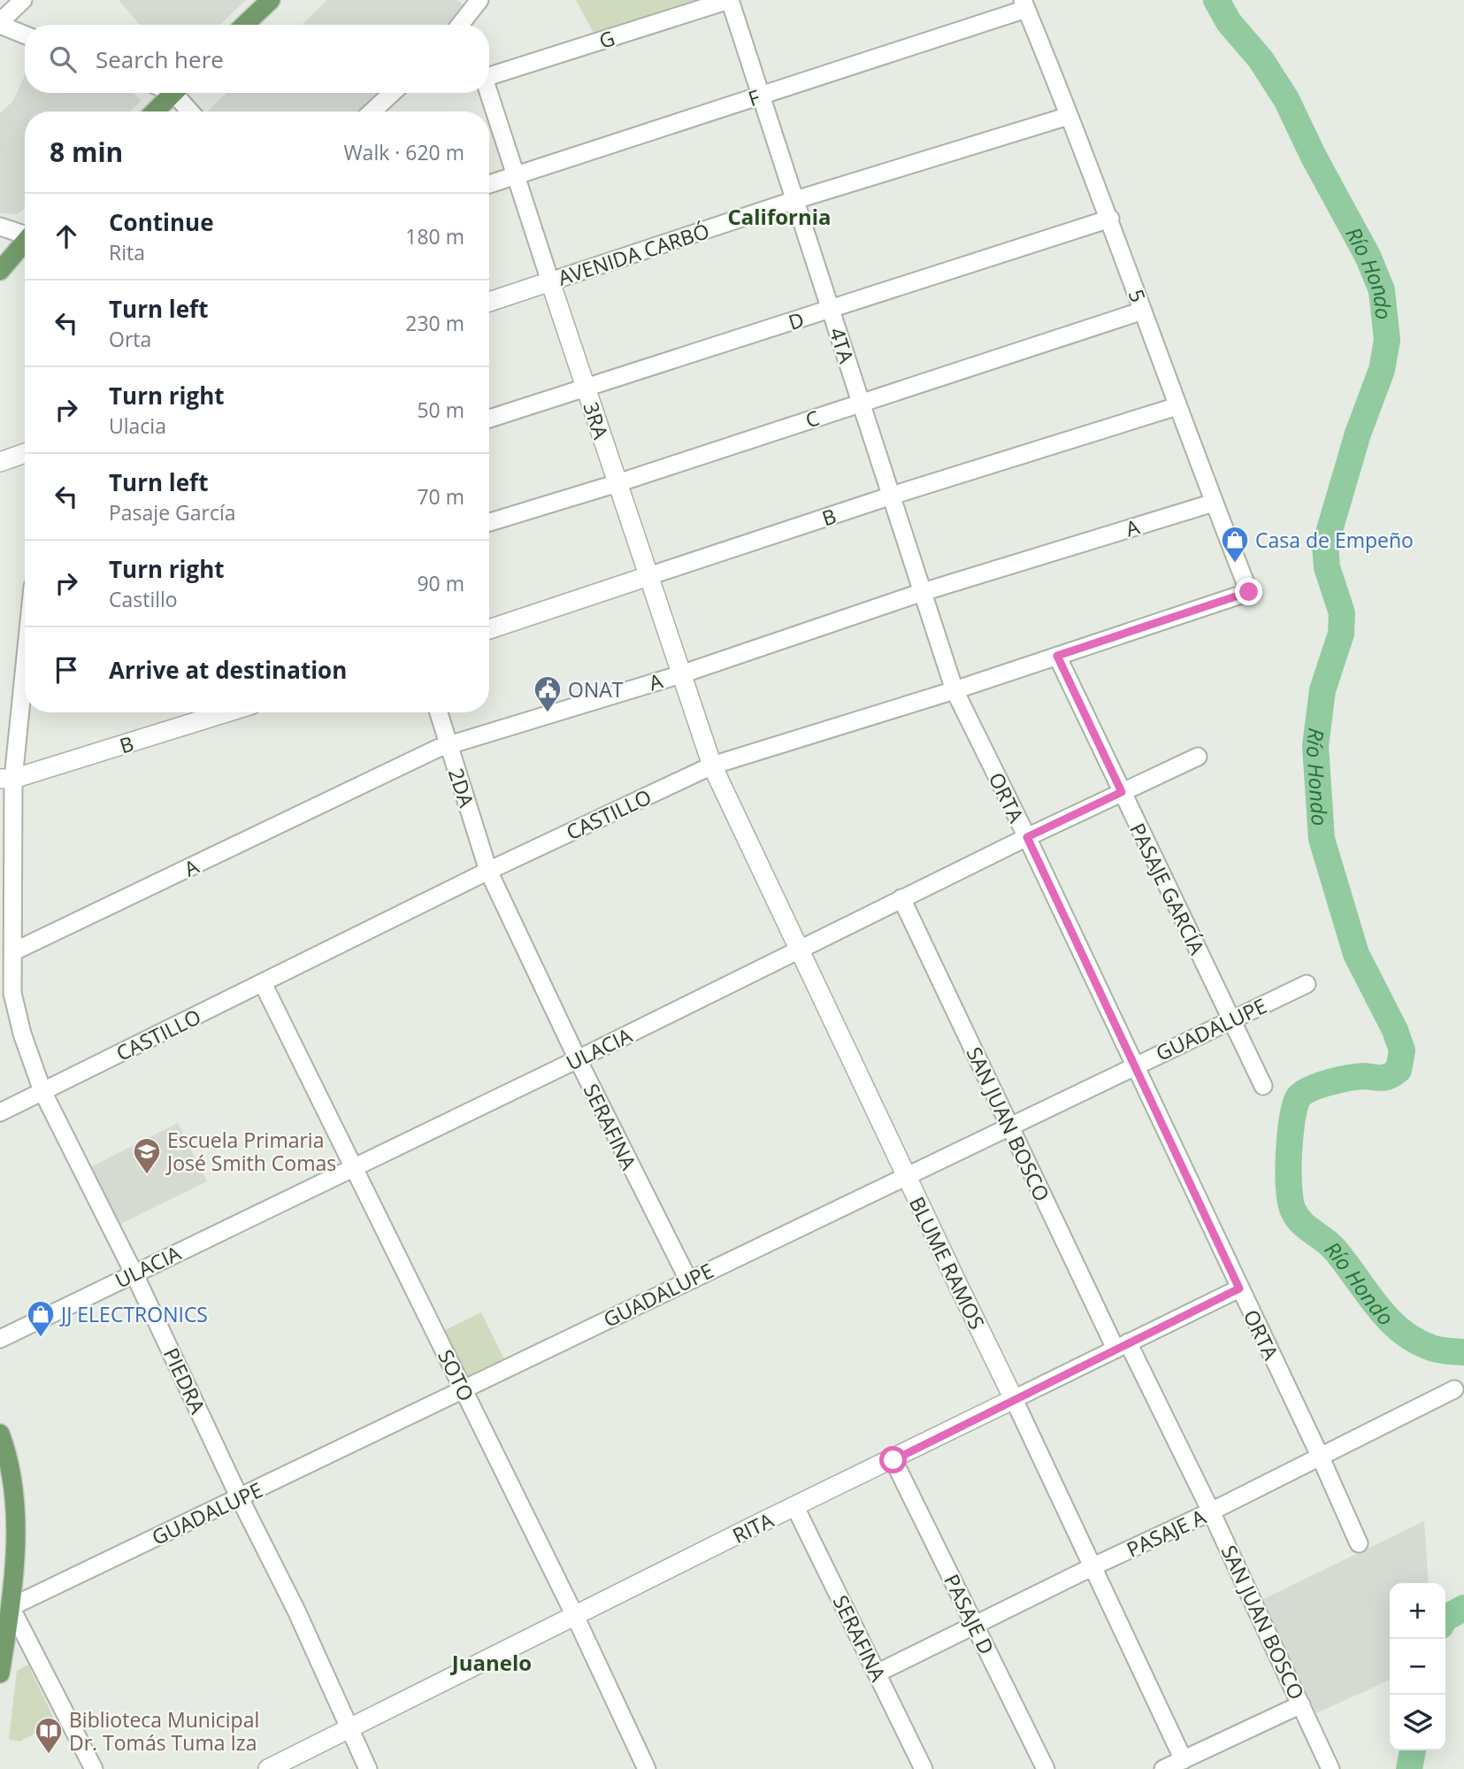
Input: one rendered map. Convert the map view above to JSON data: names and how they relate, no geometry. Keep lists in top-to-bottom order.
{
  "streets": {
    "street": [
      "G",
      "F",
      "AVENIDA CARBÓ",
      "5",
      "D",
      "4TA",
      "C",
      "3RA",
      "B",
      "A",
      "2DA",
      "ORTA",
      "CASTILLO",
      "PASAJE GARCÍA",
      "GUADALUPE",
      "ULACIA",
      "SAN JUAN BOSCO",
      "SERAFINA",
      "BLUME RAMOS",
      "SOTO",
      "PIEDRA",
      "RITA",
      "PASAJE A",
      "PASAJE D"
    ]
  },
  "crossings": [
    ["G", "4TA"],
    ["F", "5"],
    ["F", "4TA"],
    ["F", "3RA"],
    ["AVENIDA CARBÓ", "5"],
    ["AVENIDA CARBÓ", "4TA"],
    ["AVENIDA CARBÓ", "3RA"],
    ["5", "D"],
    ["5", "C"],
    ["5", "B"],
    ["5", "A"],
    ["5", "CASTILLO"],
    ["D", "4TA"],
    ["D", "3RA"],
    ["4TA", "C"],
    ["4TA", "B"],
    ["4TA", "A"],
    ["4TA", "ORTA"],
    ["4TA", "CASTILLO"],
    ["C", "3RA"],
    ["3RA", "B"],
    ["3RA", "A"],
    ["3RA", "CASTILLO"],
    ["3RA", "BLUME RAMOS"],
    ["B", "PIEDRA"],
    ["A", "2DA"],
    ["A", "PIEDRA"],
    ["2DA", "CASTILLO"],
    ["2DA", "SERAFINA"],
    ["ORTA", "CASTILLO"],
    ["ORTA", "GUADALUPE"],
    ["ORTA", "ULACIA"],
    ["ORTA", "RITA"],
    ["ORTA", "PASAJE A"],
    ["CASTILLO", "PASAJE GARCÍA"],
    ["CASTILLO", "SERAFINA"],
    ["CASTILLO", "BLUME RAMOS"],
    ["CASTILLO", "SOTO"],
    ["CASTILLO", "PIEDRA"],
    ["PASAJE GARCÍA", "GUADALUPE"],
    ["PASAJE GARCÍA", "ULACIA"],
    ["GUADALUPE", "SAN JUAN BOSCO"],
    ["GUADALUPE", "SERAFINA"],
    ["GUADALUPE", "BLUME RAMOS"],
    ["GUADALUPE", "SOTO"],
    ["GUADALUPE", "PIEDRA"],
    ["ULACIA", "SAN JUAN BOSCO"],
    ["ULACIA", "SERAFINA"],
    ["ULACIA", "BLUME RAMOS"],
    ["ULACIA", "SOTO"],
    ["ULACIA", "PIEDRA"],
    ["SAN JUAN BOSCO", "RITA"],
    ["SAN JUAN BOSCO", "PASAJE A"],
    ["SERAFINA", "RITA"],
    ["SERAFINA", "PASAJE A"],
    ["BLUME RAMOS", "RITA"],
    ["BLUME RAMOS", "PASAJE A"],
    ["SOTO", "RITA"],
    ["PIEDRA", "RITA"],
    ["RITA", "PASAJE D"],
    ["PASAJE A", "PASAJE D"]
  ],
  "districts": ["California", "Juanelo"],
  "water": ["Río Hondo"],
  "places": {
    "shop": ["Casa de Empeño", "JJ ELECTRONICS"],
    "public building": ["ONAT"],
    "school or university": ["Escuela Primaria José Smith Comas"],
    "library": ["Biblioteca Municipal Dr. Tomás Tuma Iza"]
  },
  "page": {
    "search": "Search here",
    "heading": ["8 min", "Walk · 620 m"],
    "list": [
      ["Continue", "Rita", "180 m"],
      ["Turn left", "Orta", "230 m"],
      ["Turn right", "Ulacia", "50 m"],
      ["Turn left", "Pasaje García", "70 m"],
      ["Turn right", "Castillo", "90 m"],
      "Arrive at destination"
    ],
    "map_buttons": ["+", "−"]
  }
}
